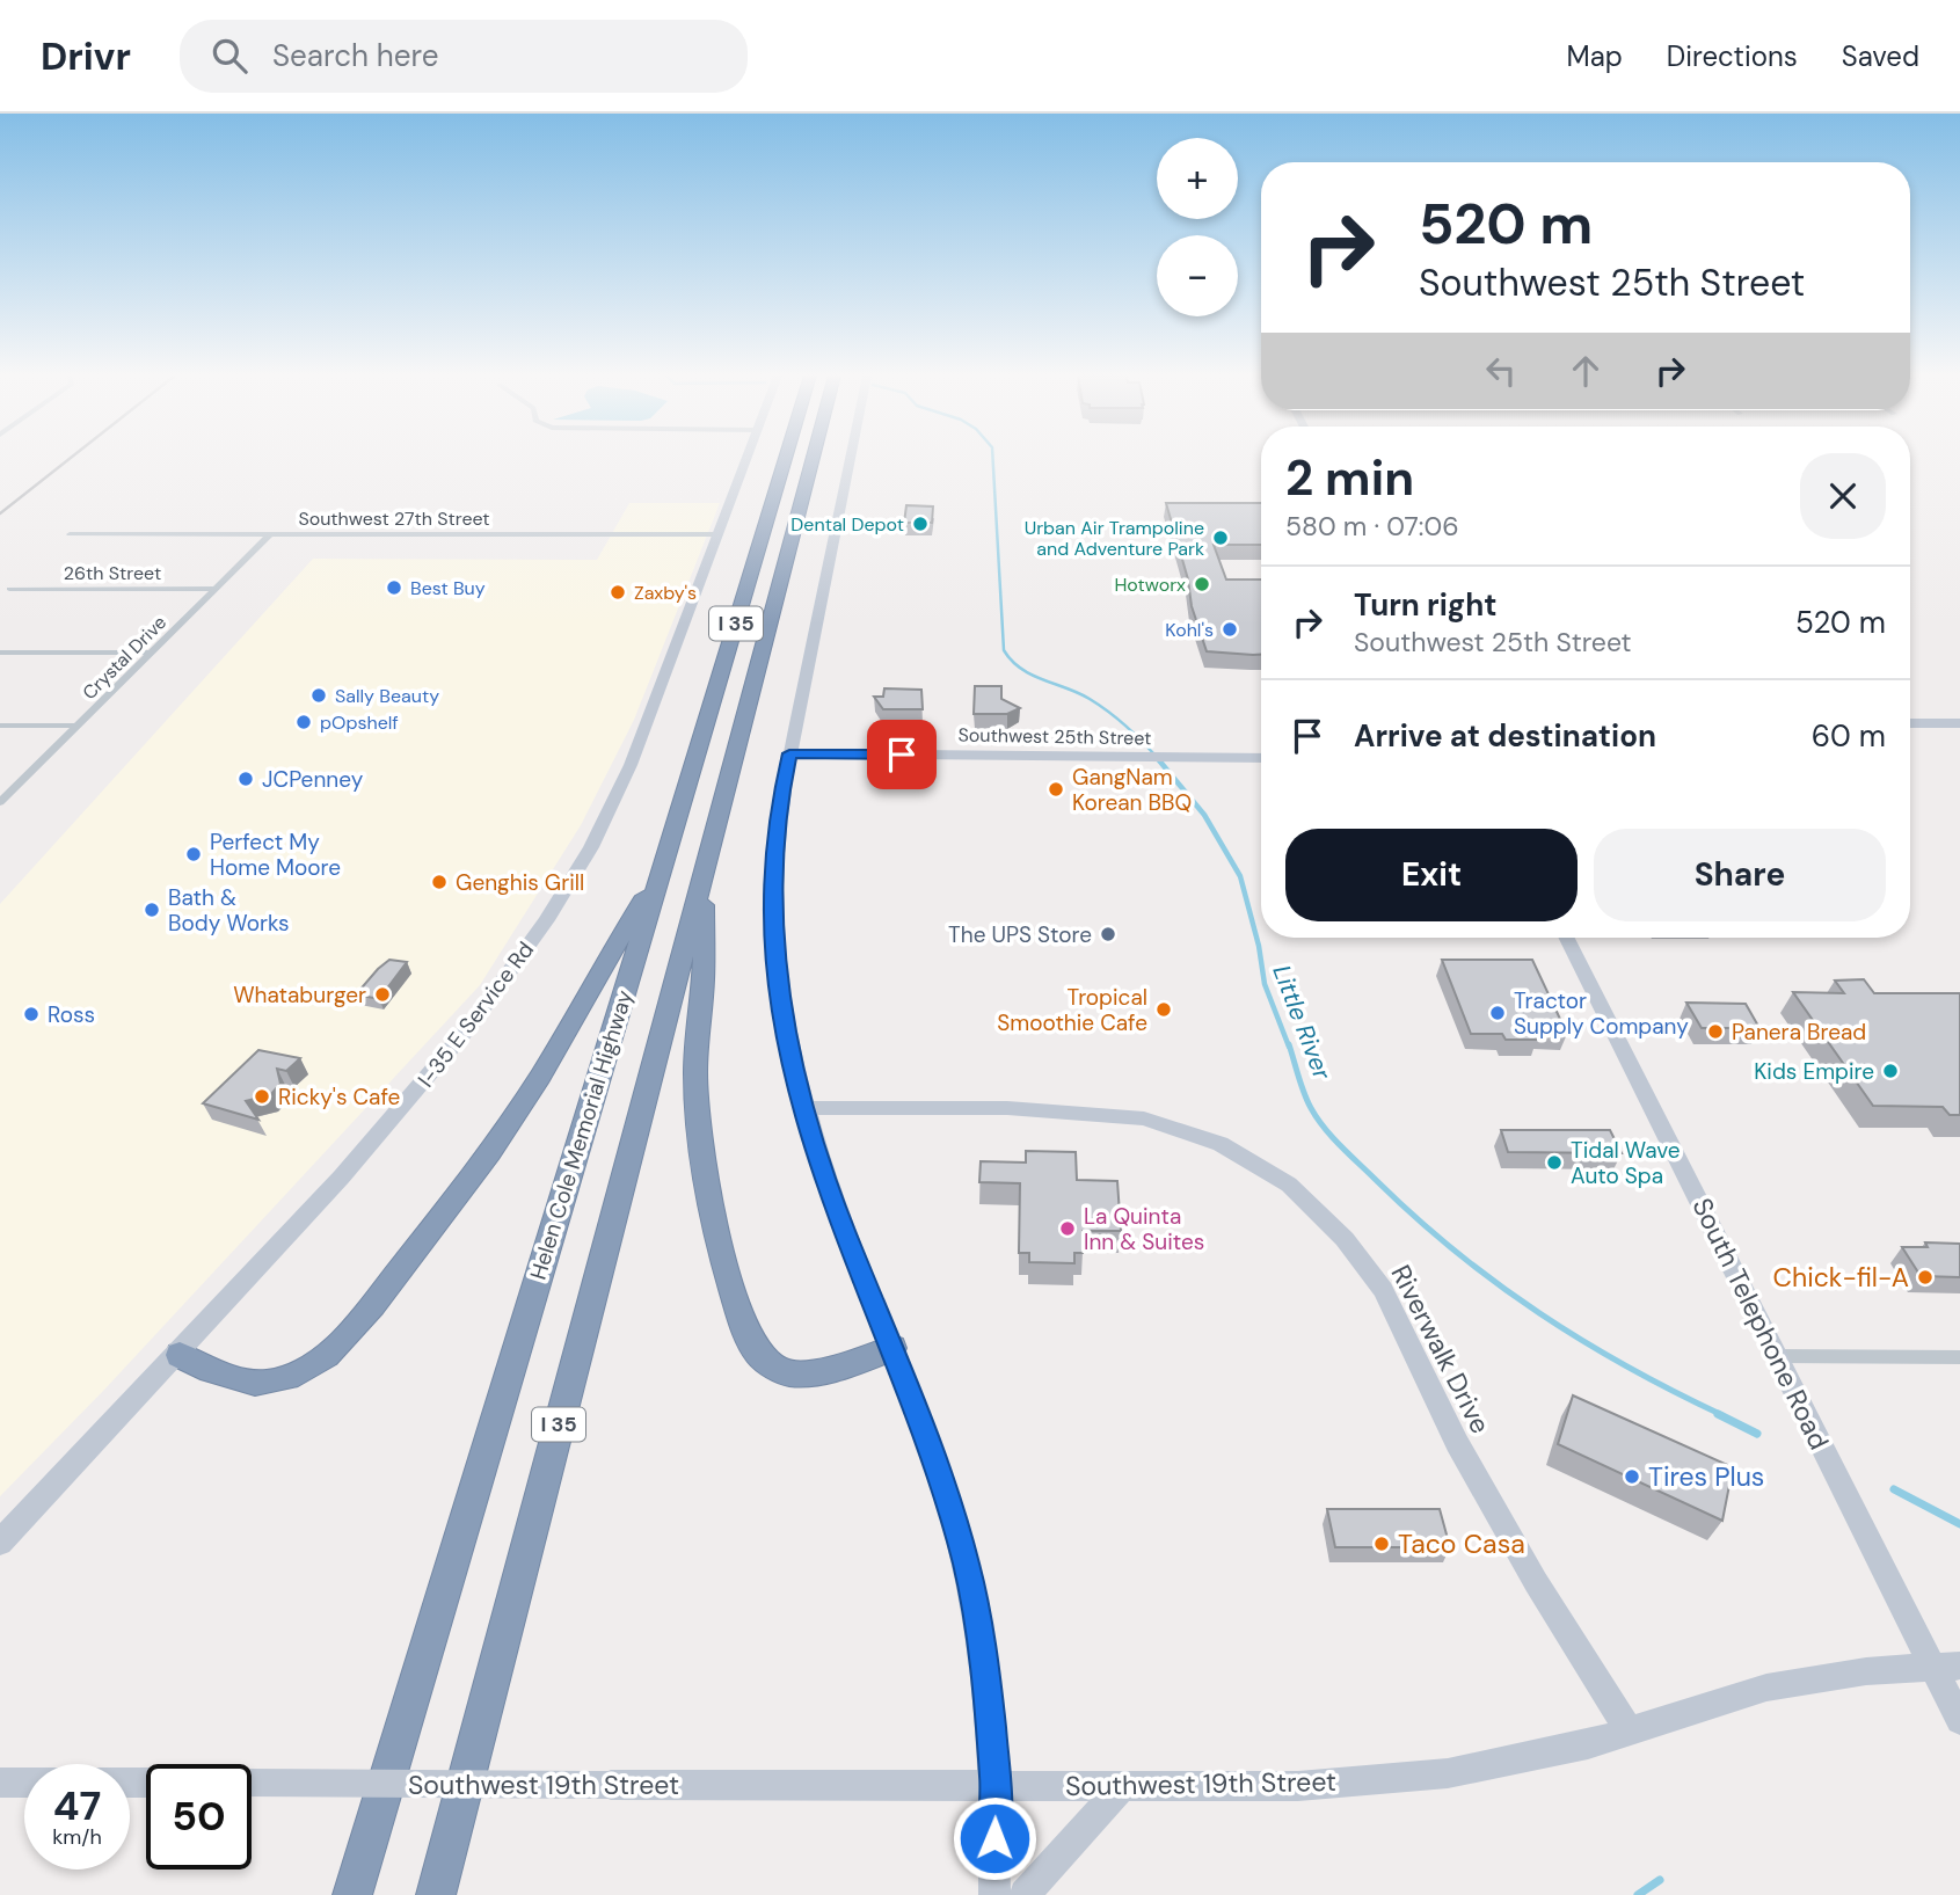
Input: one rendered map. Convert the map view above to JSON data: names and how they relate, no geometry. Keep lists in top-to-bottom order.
{
  "streets": {
    "highway": ["I 35", "Helen Cole Memorial Highway"],
    "street": [
      "Southwest 27th Street",
      "26th Street",
      "Crystal Drive",
      "Southwest 25th Street",
      "I-35 E Service Rd",
      "South Telephone Road",
      "Riverwalk Drive",
      "Southwest 19th Street"
    ]
  },
  "crossings": [
    ["Southwest 27th Street", "Crystal Drive"],
    ["Southwest 27th Street", "I-35 E Service Rd"],
    ["26th Street", "Crystal Drive"],
    ["South Telephone Road", "Southwest 19th Street"],
    ["Riverwalk Drive", "Southwest 19th Street"]
  ],
  "water": ["Little River"],
  "places": [
    "Dental Depot",
    "Urban Air Trampoline and Adventure Park",
    "Hotworx",
    "Best Buy",
    "Zaxby's",
    "Kohl's",
    "Sally Beauty",
    "pOpshelf",
    "JCPenney",
    "GangNam Korean BBQ",
    "Perfect My Home Moore",
    "Genghis Grill",
    "Bath & Body Works",
    "The UPS Store",
    "Whataburger",
    "Tropical Smoothie Cafe",
    "Tractor Supply Company",
    "Ross",
    "Panera Bread",
    "Kids Empire",
    "Ricky's Cafe",
    "Tidal Wave Auto Spa",
    "La Quinta Inn & Suites",
    "Chick-fil-A",
    "Tires Plus",
    "Taco Casa"
  ],
  "page": {
    "header": "Drivr",
    "search": "Search here",
    "nav": ["Map", "Directions", "Saved"],
    "map_buttons": ["+", "−"],
    "turn": ["520 m", "Southwest 25th Street"],
    "heading": ["2 min", "580 m · 07:06"],
    "list": [
      {
        "name": "Turn right",
        "note": "Southwest 25th Street",
        "value": "520 m"
      },
      {
        "name": "Arrive at destination",
        "value": "60 m"
      }
    ],
    "buttons": ["Exit", "Share"],
    "speed": "47 km/h",
    "limit": "50"
  }
}
